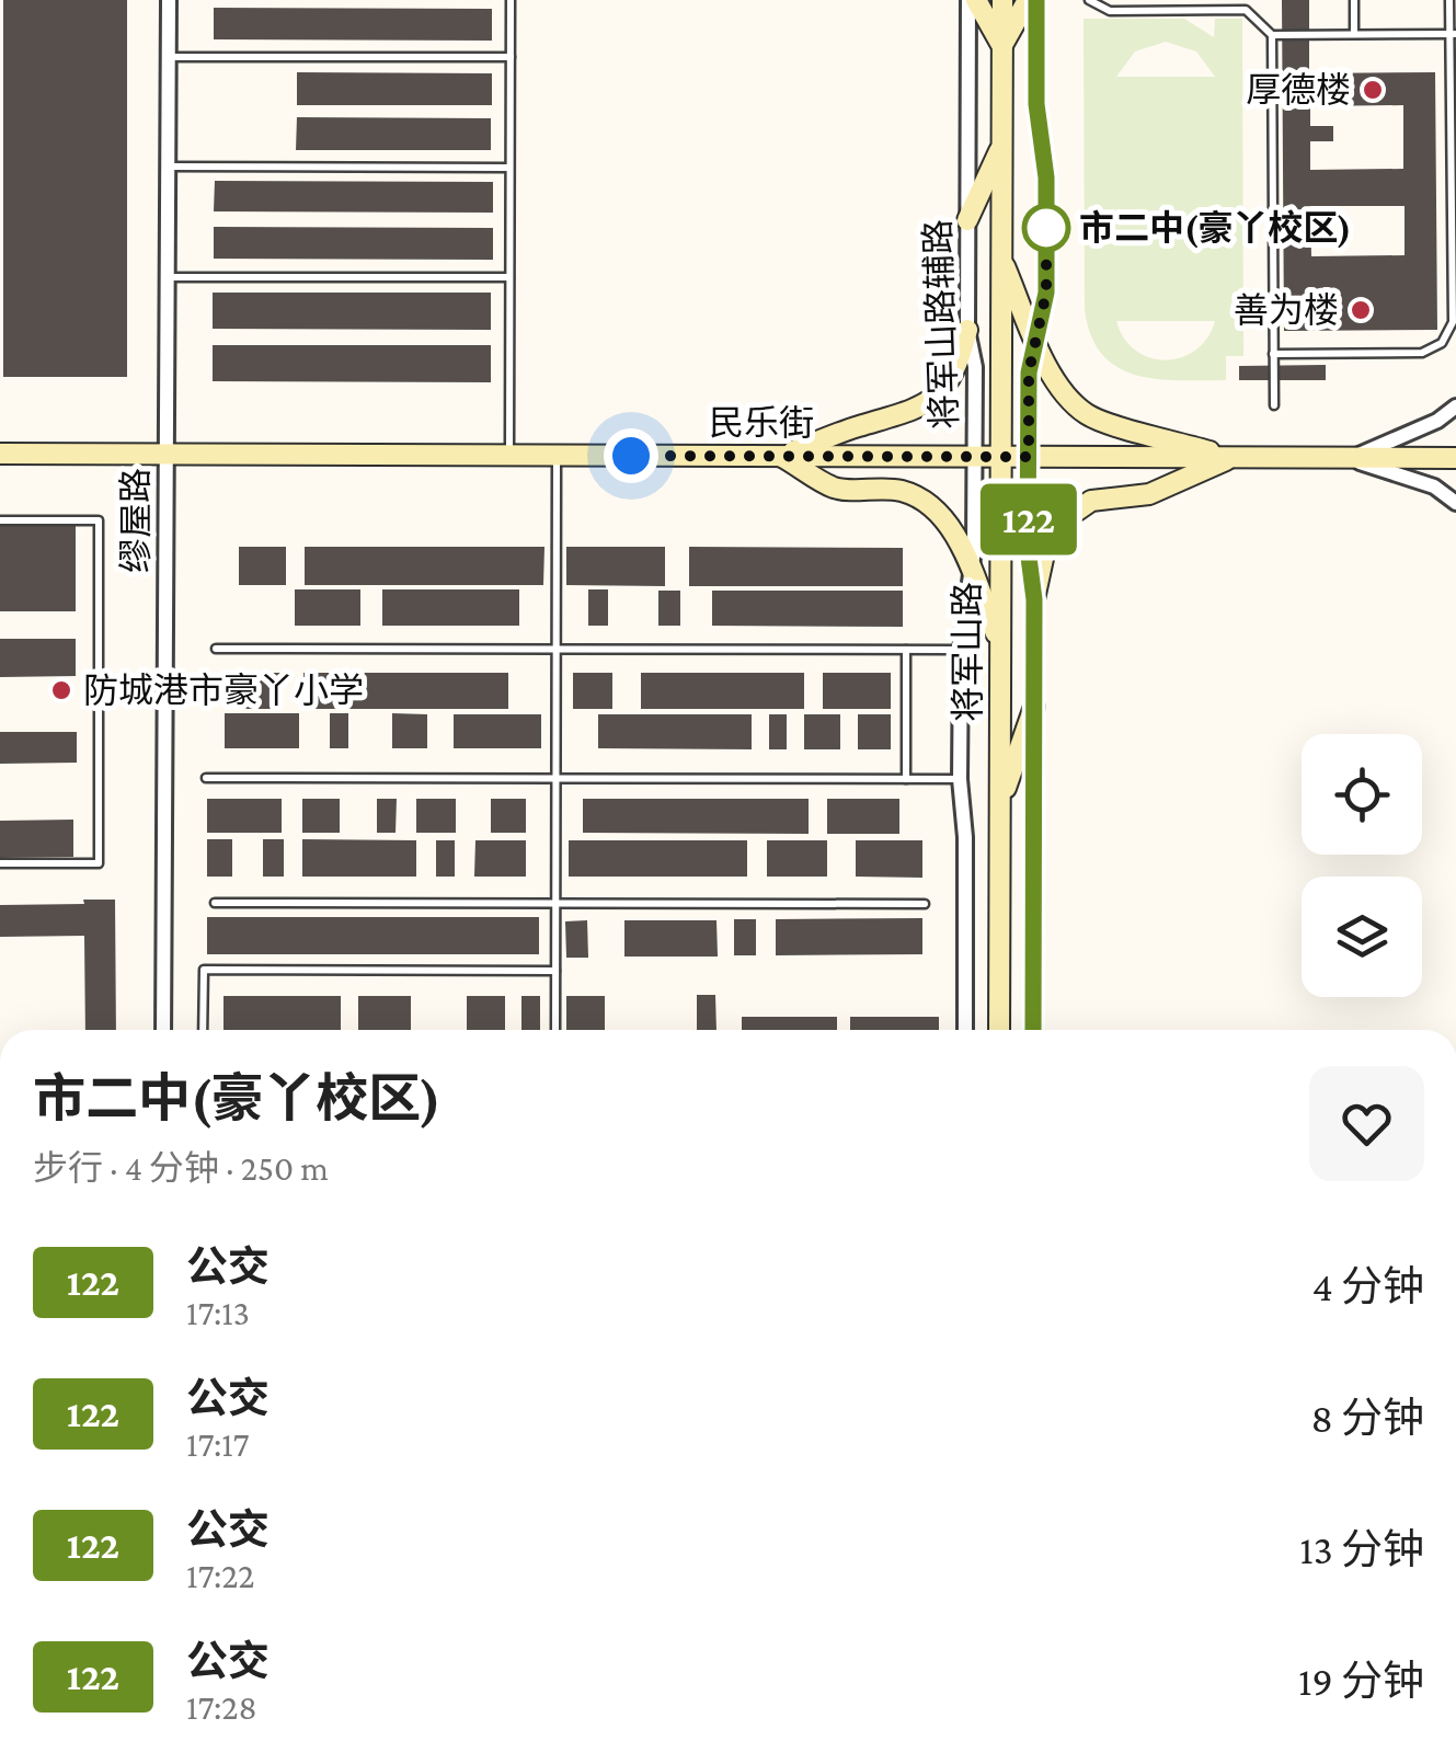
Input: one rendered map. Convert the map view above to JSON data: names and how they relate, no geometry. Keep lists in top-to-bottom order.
{
  "streets": {
    "street": [
      "将军山路辅路",
      "民乐街",
      "缪屋路",
      "将军山路"
    ]
  },
  "crossings": [
    ["将军山路辅路", "民乐街"],
    ["民乐街", "缪屋路"],
    ["民乐街", "将军山路"]
  ],
  "places": [
    "厚德楼",
    "市二中(豪丫校区)",
    "善为楼",
    "防城港市豪丫小学"
  ],
  "lines": ["bus line 122"],
  "page": {
    "on_map": "122",
    "heading": ["市二中(豪丫校区)", "步行 · 4 分钟 · 250 m"],
    "list": [
      {
        "mark": "122",
        "name": "公交",
        "note": "17:13",
        "value": "4 分钟"
      },
      {
        "mark": "122",
        "name": "公交",
        "note": "17:17",
        "value": "8 分钟"
      },
      {
        "mark": "122",
        "name": "公交",
        "note": "17:22",
        "value": "13 分钟"
      },
      {
        "mark": "122",
        "name": "公交",
        "note": "17:28",
        "value": "19 分钟"
      }
    ]
  }
}
